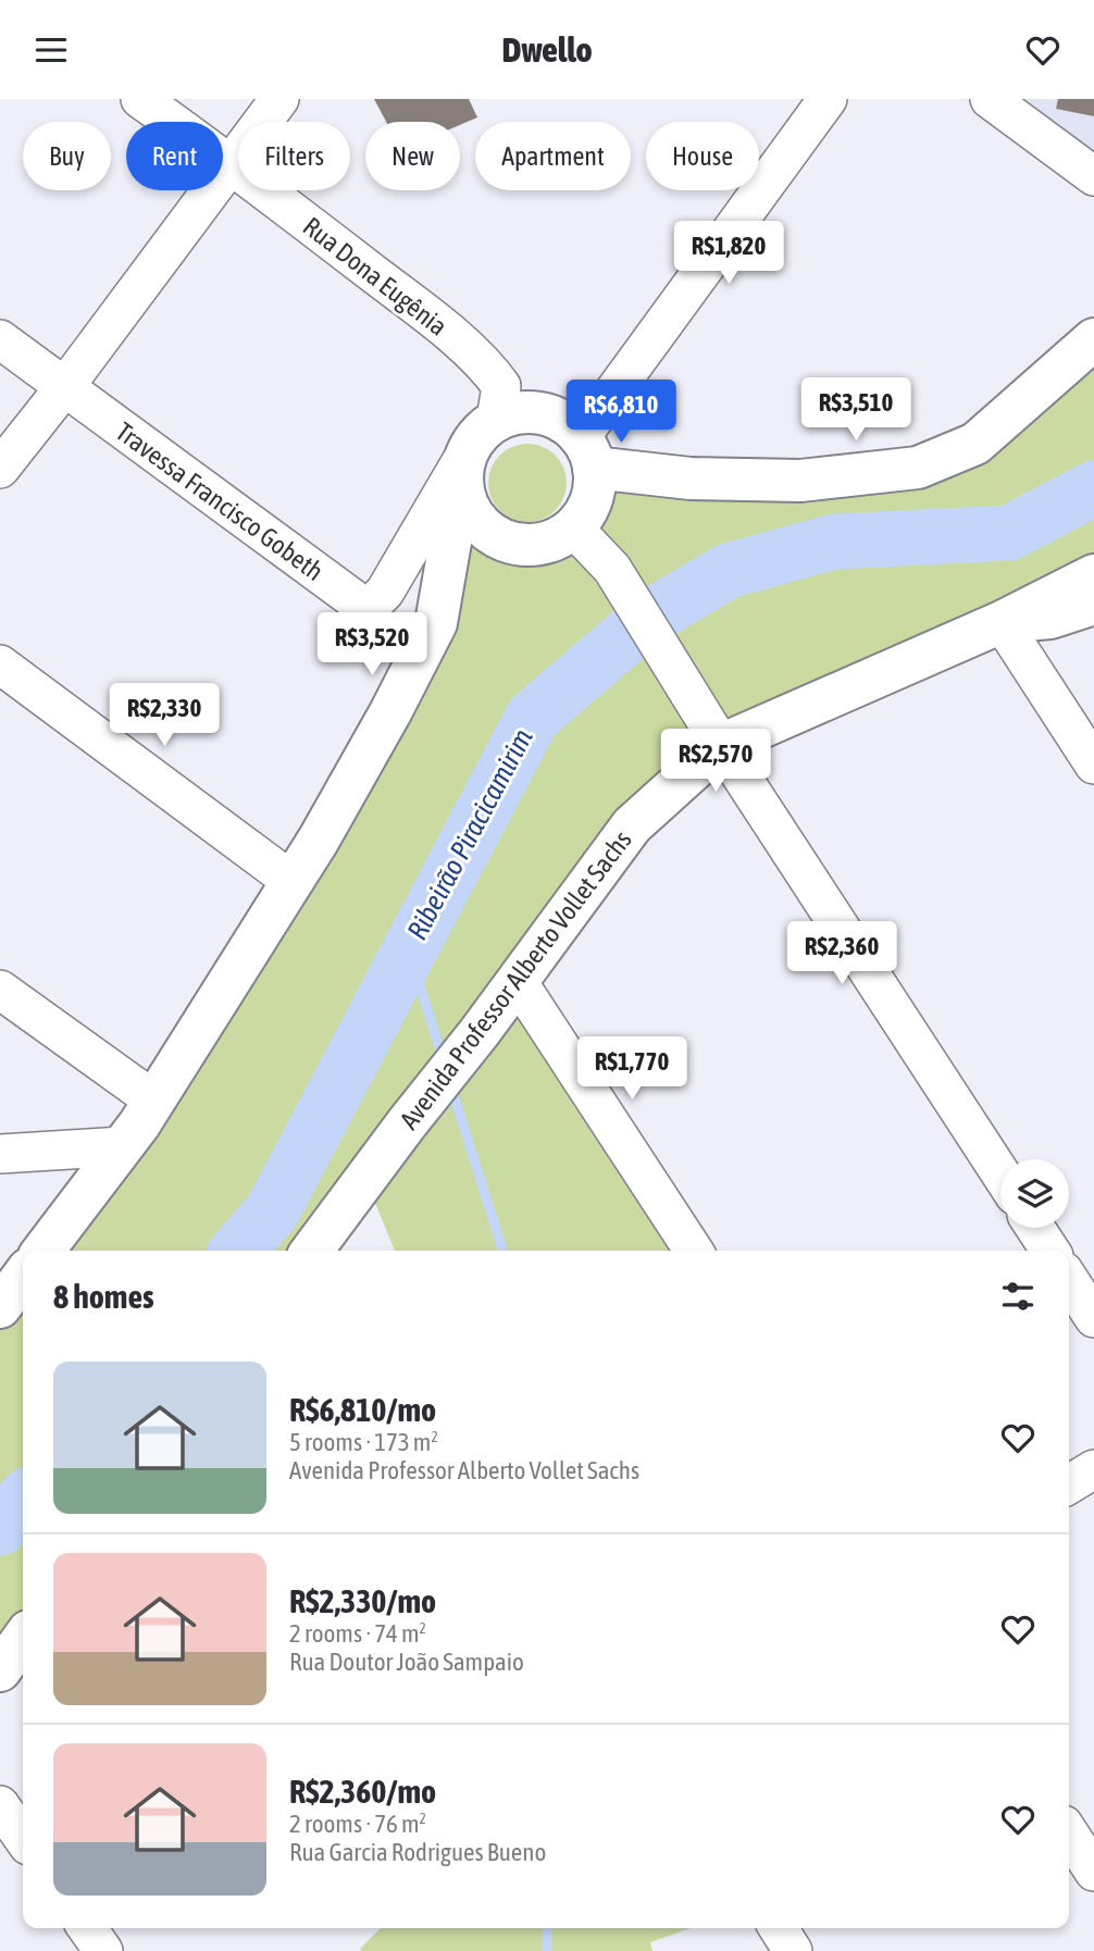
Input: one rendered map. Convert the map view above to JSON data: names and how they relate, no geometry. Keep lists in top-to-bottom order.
{
  "streets": {
    "main road": ["Avenida Professor Alberto Vollet Sachs"],
    "street": ["Rua Dona Eugênia", "Travessa Francisco Gobeth"]
  },
  "crossings": [
    ["Rua Dona Eugênia", "Travessa Francisco Gobeth"]
  ],
  "water": ["Ribeirão Piracicamirim"],
  "page": {
    "header": "Dwello",
    "chip": [
      "Buy",
      "Rent",
      "Filters",
      "New",
      "Apartment",
      "House"
    ],
    "price": [
      "R$1,820",
      "R$3,510",
      "R$6,810",
      "R$3,520",
      "R$2,330",
      "R$2,570",
      "R$2,360",
      "R$1,770"
    ],
    "heading": "8 homes",
    "list": [
      {
        "name": "R$6,810/mo",
        "note": "5 rooms · 173 m² · Avenida Professor Alberto Vollet Sachs"
      },
      {
        "name": "R$2,330/mo",
        "note": "2 rooms · 74 m² · Rua Doutor João Sampaio"
      },
      {
        "name": "R$2,360/mo",
        "note": "2 rooms · 76 m² · Rua Garcia Rodrigues Bueno"
      }
    ]
  }
}
